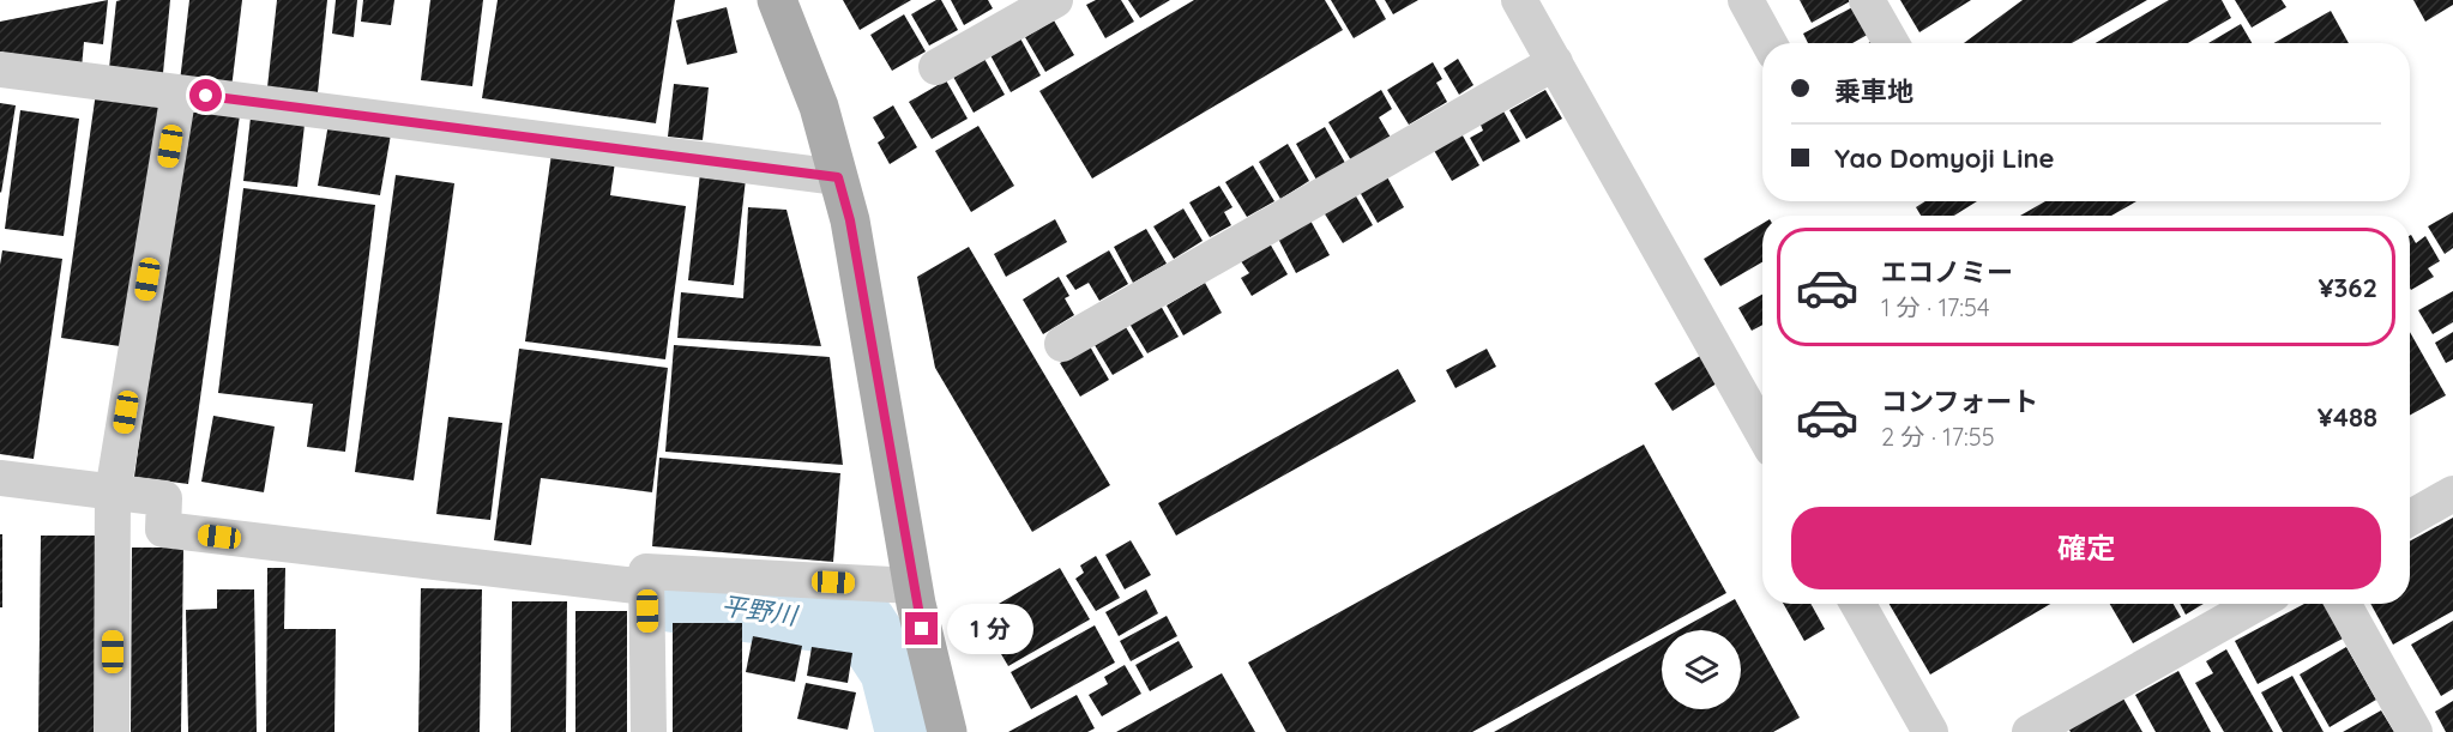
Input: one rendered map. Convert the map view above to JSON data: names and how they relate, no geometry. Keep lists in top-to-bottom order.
{
  "water": ["平野川"],
  "page": {
    "banner": ["乗車地", "Yao Domyoji Line"],
    "list": [
      {
        "name": "エコノミー",
        "note": "1 分 · 17:54",
        "value": "¥362"
      },
      {
        "name": "コンフォート",
        "note": "2 分 · 17:55",
        "value": "¥488"
      }
    ],
    "buttons": "確定",
    "bubble": "1 分"
  }
}
